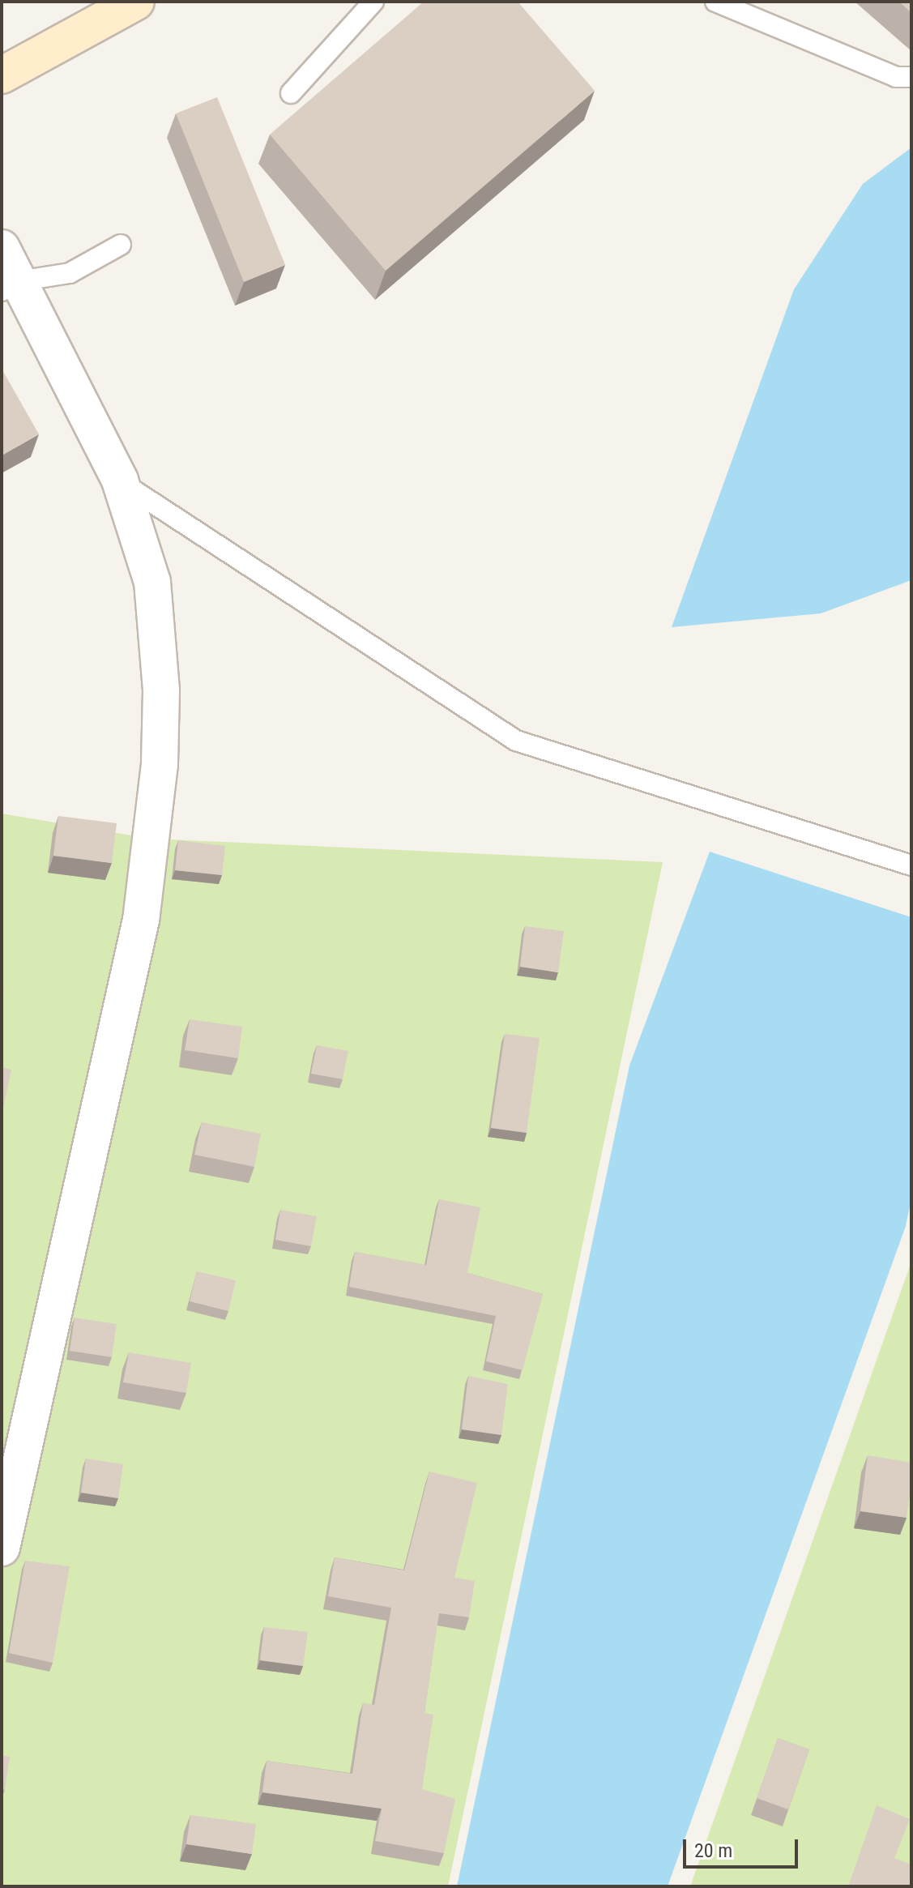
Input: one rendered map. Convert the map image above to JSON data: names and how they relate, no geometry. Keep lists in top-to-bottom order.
{
  "scale_bar": "20 m"
}
